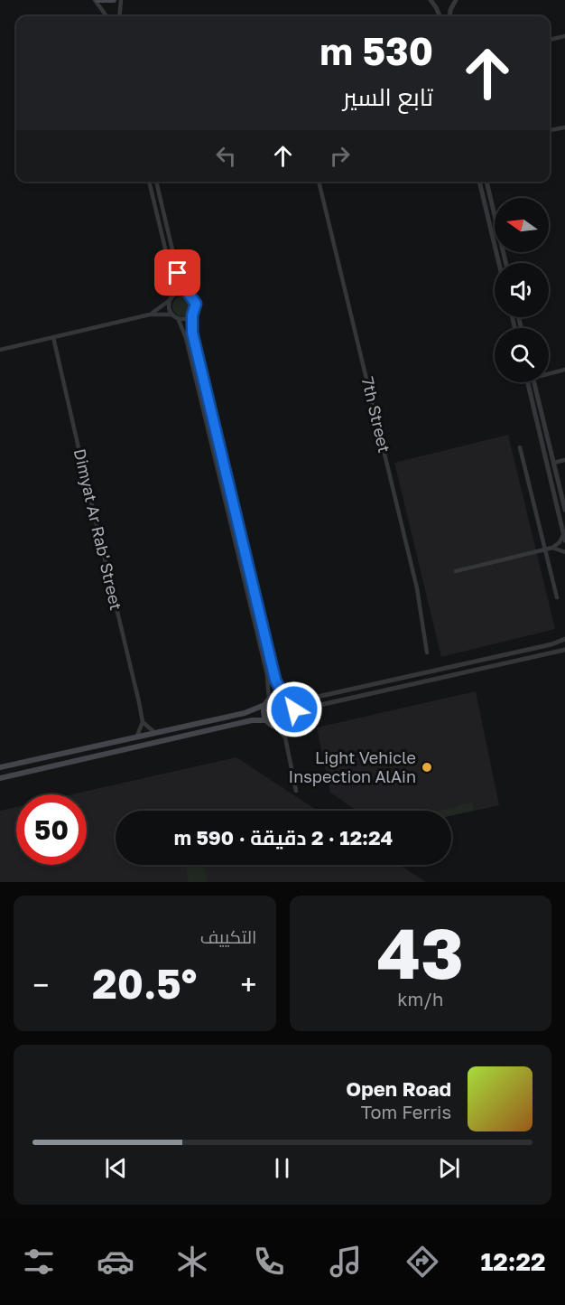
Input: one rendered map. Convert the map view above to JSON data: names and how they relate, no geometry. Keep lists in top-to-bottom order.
{
  "streets": {
    "street": ["7th Street", "Dimyat Ar Rab' Street"]
  },
  "places": ["Light Vehicle Inspection AlAin"],
  "north": "left",
  "page": {
    "turn": ["530 m", "تابع السير"],
    "limit": "50",
    "trip": "12:24 · 2 دقيقة · 590 m",
    "tile": [
      ["43", "km/h"],
      "التكييف"
    ],
    "heat": ["−", "20.5°", "+"],
    "song": ["Open Road", "Tom Ferris"],
    "tabs": "12:22"
  }
}
